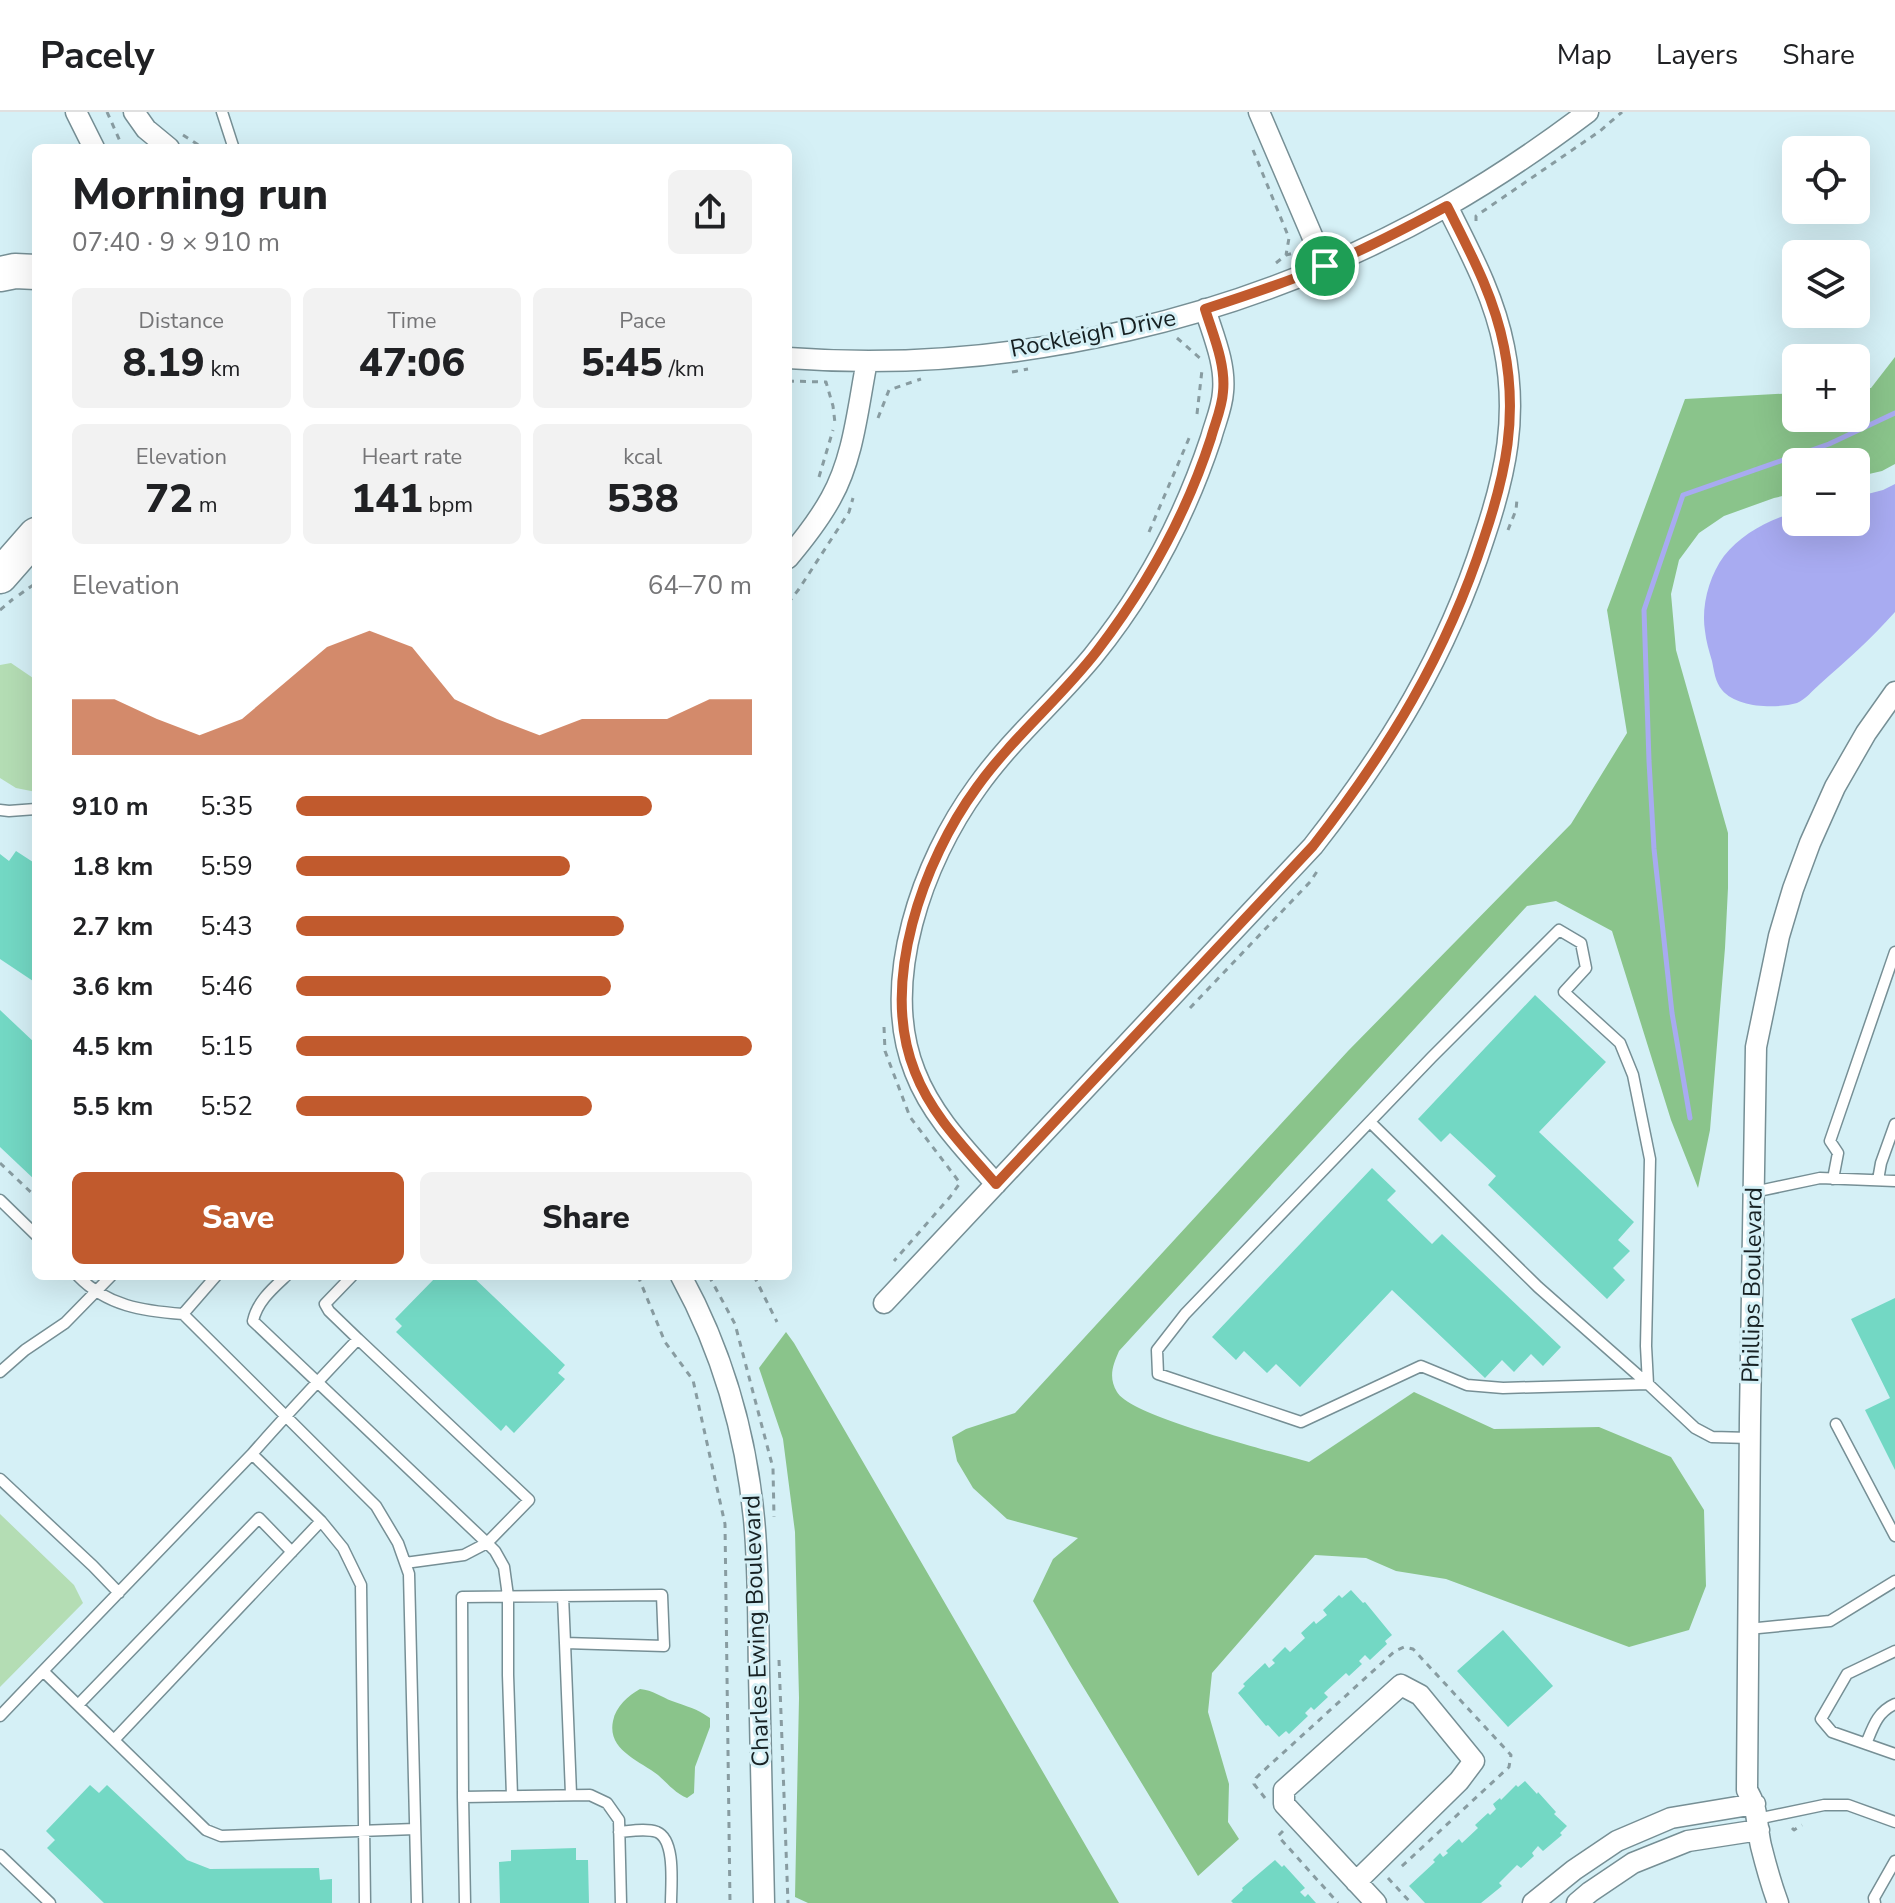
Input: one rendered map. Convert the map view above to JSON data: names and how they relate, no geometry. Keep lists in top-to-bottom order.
{
  "streets": {
    "street": ["Rockleigh Drive", "Phillips Boulevard", "Charles Ewing Boulevard"]
  },
  "page": {
    "header": "Pacely",
    "nav": ["Map", "Layers", "Share"],
    "map_buttons": ["+", "−"],
    "heading": ["Morning run", "07:40 · 9 × 910 m"],
    "stats": [
      ["Distance", "8.19 km"],
      ["Time", "47:06"],
      ["Pace", "5:45 /km"],
      ["Elevation", "72 m"],
      ["Heart rate", "141 bpm"],
      ["kcal", "538"]
    ],
    "chart": ["Elevation", "64–70 m"],
    "list": [
      {
        "name": "910 m",
        "note": "5:35"
      },
      {
        "name": "1.8 km",
        "note": "5:59"
      },
      {
        "name": "2.7 km",
        "note": "5:43"
      },
      {
        "name": "3.6 km",
        "note": "5:46"
      },
      {
        "name": "4.5 km",
        "note": "5:15"
      },
      {
        "name": "5.5 km",
        "note": "5:52"
      }
    ],
    "buttons": ["Save", "Share"]
  }
}
